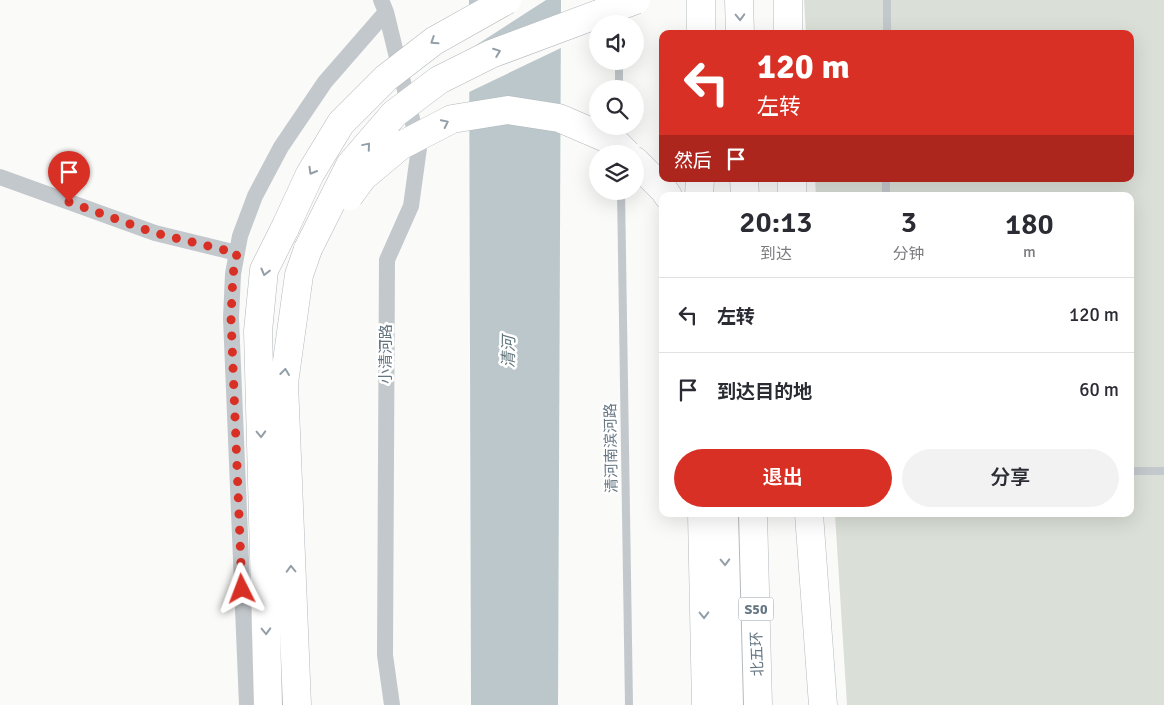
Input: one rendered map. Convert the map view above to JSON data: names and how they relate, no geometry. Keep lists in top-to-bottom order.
{
  "streets": {
    "highway": ["S50", "北五环"],
    "street": ["小清河路"],
    "lane": ["清河南滨河路"]
  },
  "water": ["清河"],
  "page": {
    "turn": ["120 m", "左转"],
    "then": "然后",
    "eta": [
      "20:13",
      "到达",
      "3",
      "分钟",
      "180",
      "m"
    ],
    "list": [
      {
        "name": "左转",
        "value": "120 m"
      },
      {
        "name": "到达目的地",
        "value": "60 m"
      }
    ],
    "buttons": ["退出", "分享"]
  }
}
